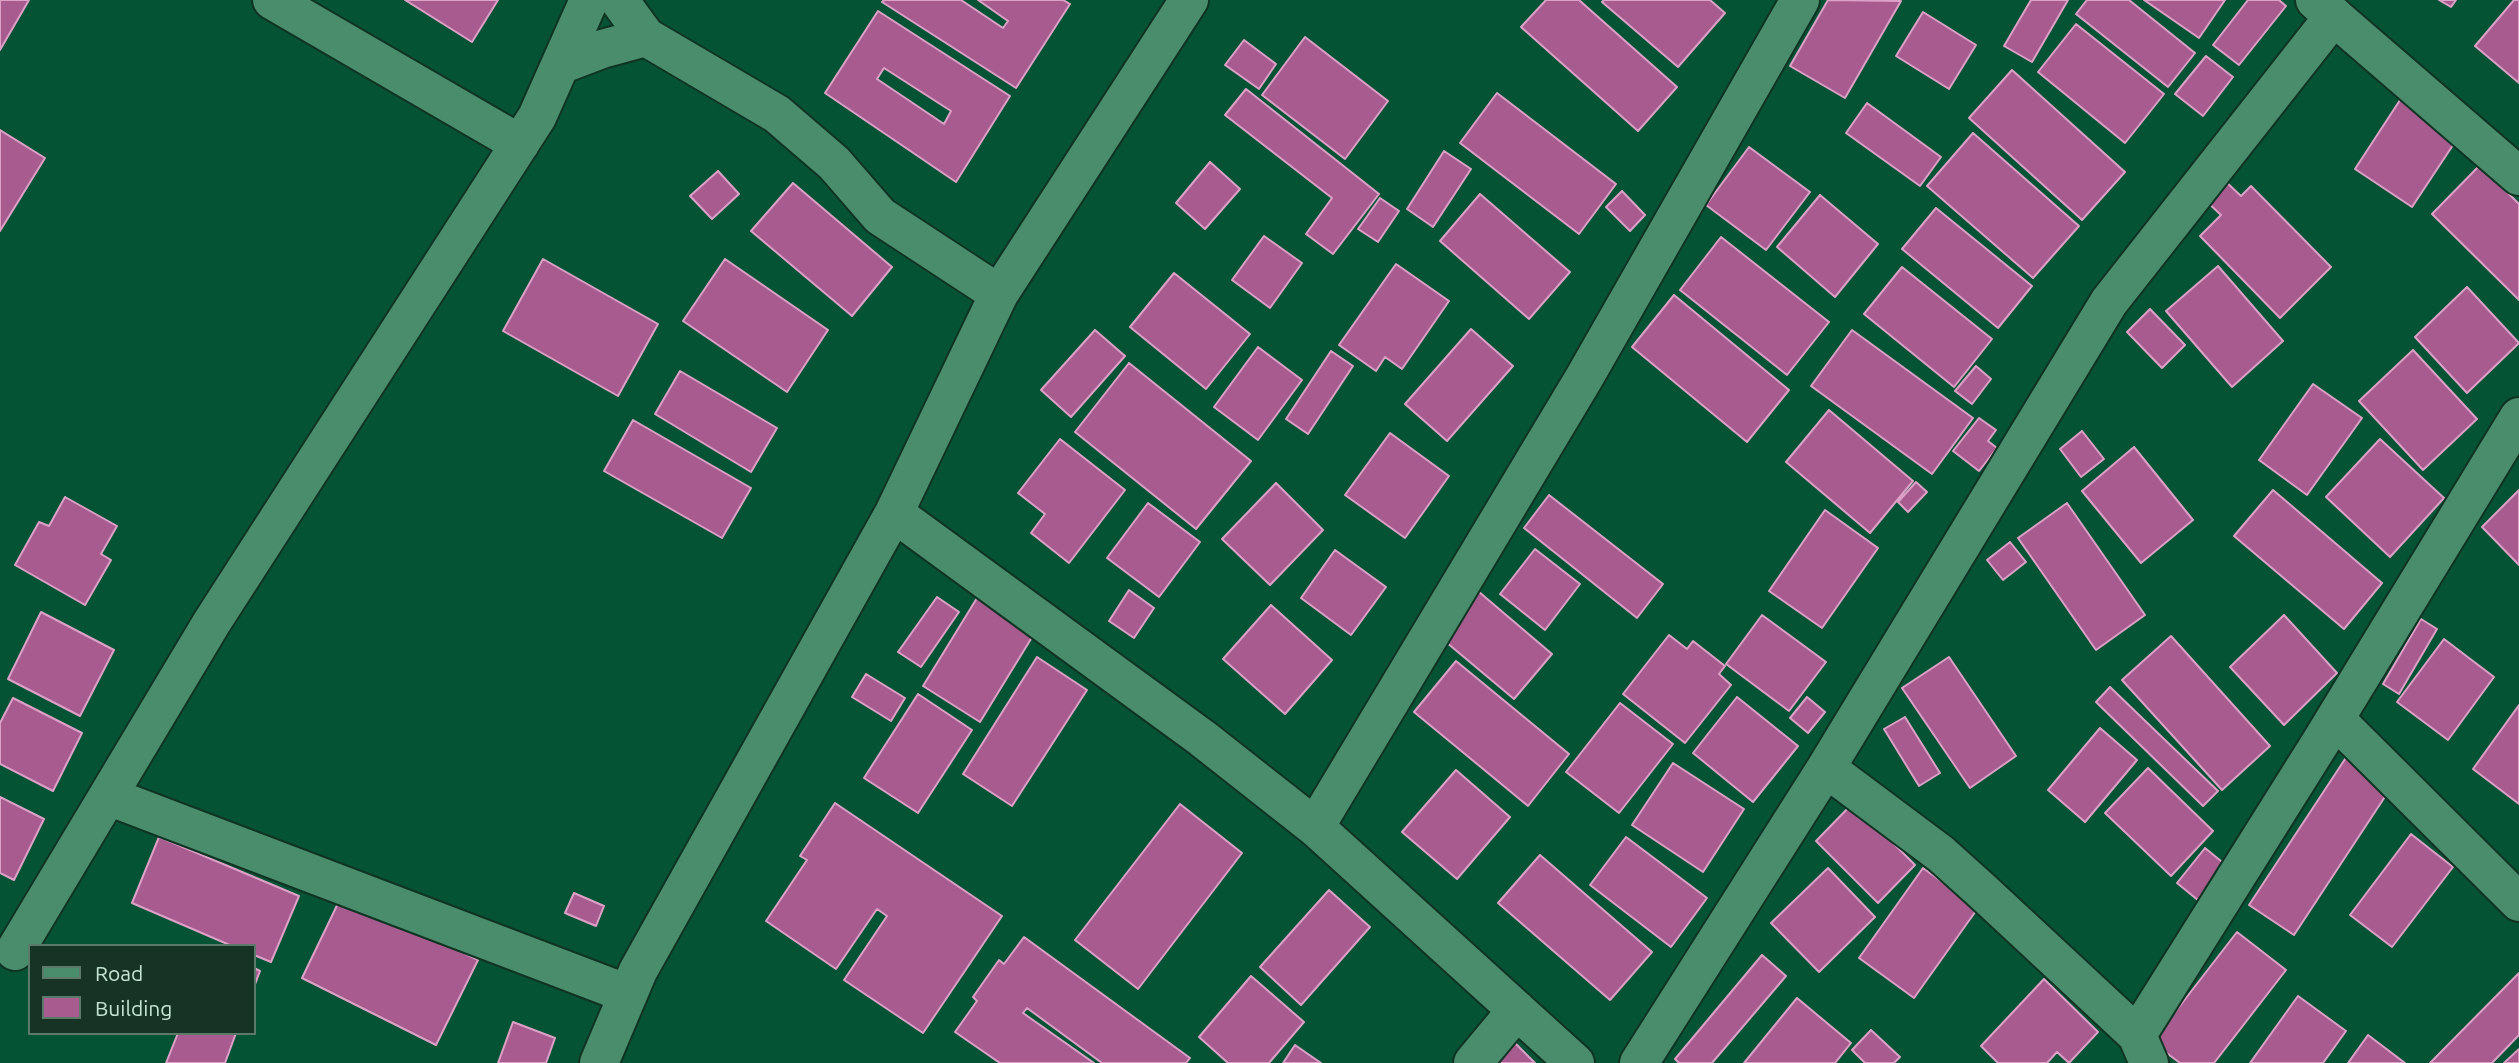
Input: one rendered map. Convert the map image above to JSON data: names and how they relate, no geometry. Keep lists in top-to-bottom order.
{
  "legend": ["Road", "Building"]
}
